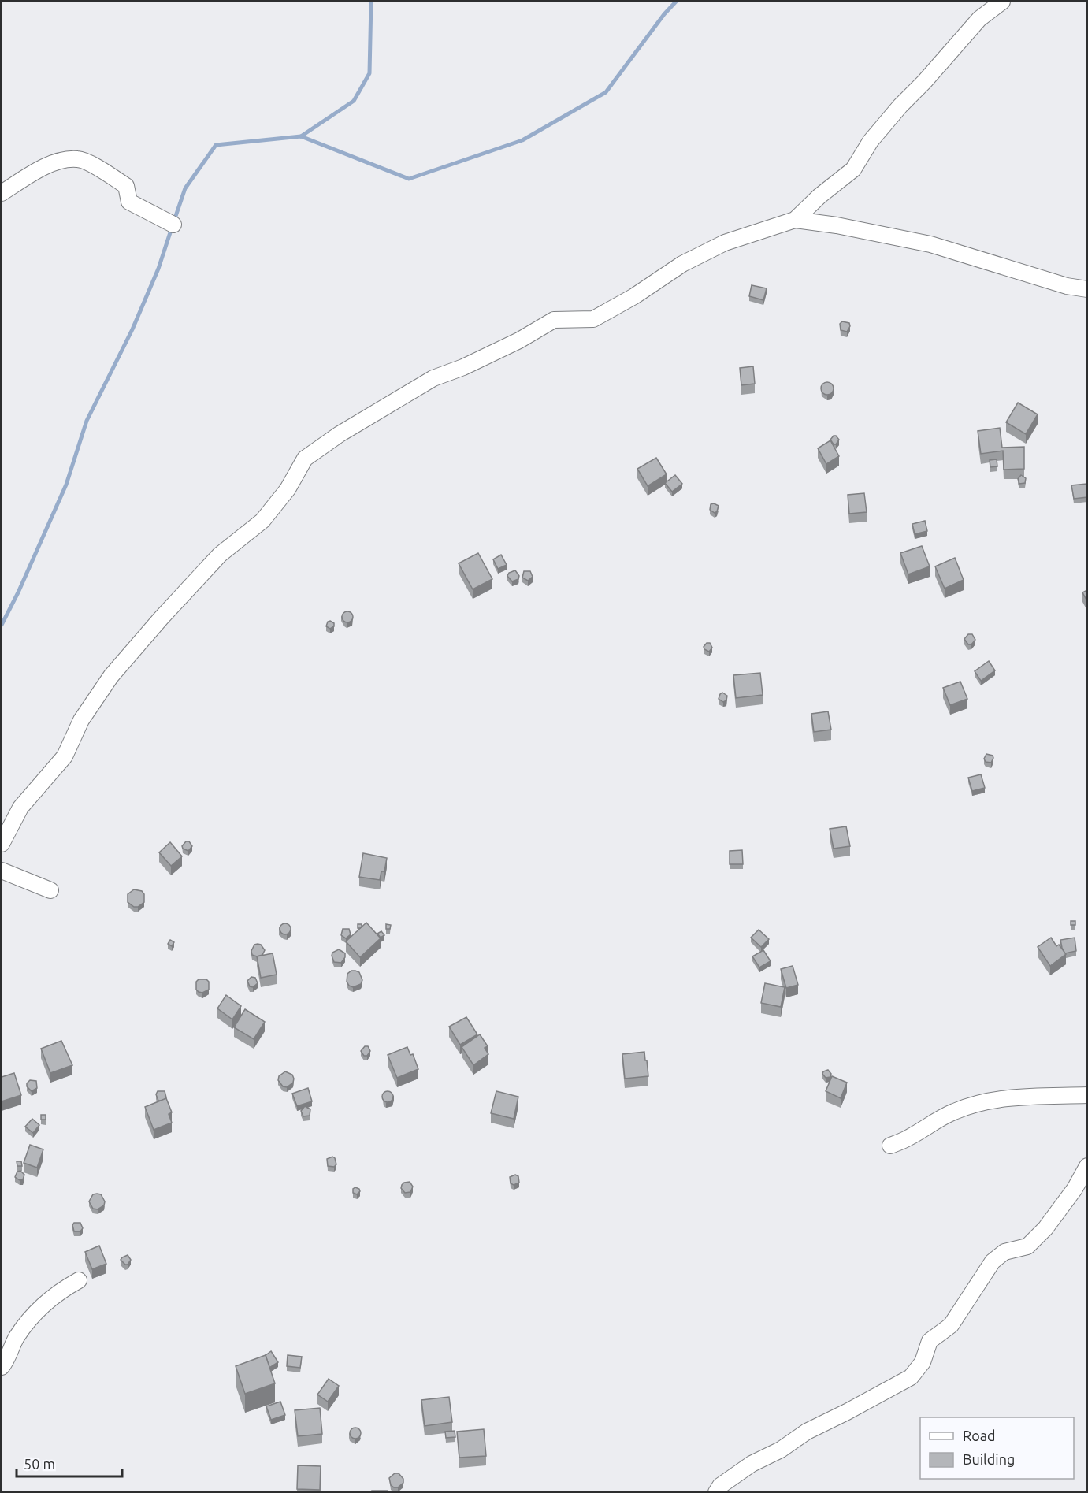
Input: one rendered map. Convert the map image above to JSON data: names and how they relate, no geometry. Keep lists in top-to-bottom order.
{
  "legend": ["Road", "Building"],
  "scale_bar": "50 m"
}
